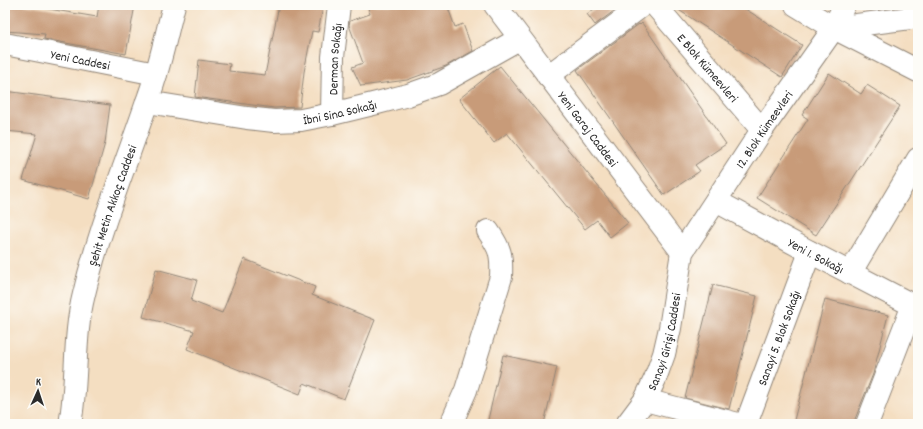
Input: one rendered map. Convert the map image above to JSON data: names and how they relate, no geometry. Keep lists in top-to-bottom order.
{
  "streets": {
    "street": [
      "Yeni Caddesi",
      "Derman Sokağı",
      "E Blok Kümeevleri",
      "İbni Sina Sokağı",
      "Yeni Garaj Caddesi",
      "12. Blok Kümeevleri",
      "Şehit Metin Akkoç Caddesi",
      "Yeni 1. Sokağı",
      "Sanayi 5. Blok Sokağı",
      "Sanayi Girişi Caddesi"
    ]
  },
  "crossings": [
    ["Yeni Caddesi", "Şehit Metin Akkoç Caddesi"],
    ["Derman Sokağı", "İbni Sina Sokağı"],
    ["E Blok Kümeevleri", "12. Blok Kümeevleri"],
    ["İbni Sina Sokağı", "Yeni Garaj Caddesi"],
    ["İbni Sina Sokağı", "Şehit Metin Akkoç Caddesi"],
    ["Yeni Garaj Caddesi", "12. Blok Kümeevleri"],
    ["Yeni Garaj Caddesi", "Sanayi Girişi Caddesi"],
    ["12. Blok Kümeevleri", "Yeni 1. Sokağı"],
    ["12. Blok Kümeevleri", "Sanayi Girişi Caddesi"],
    ["Yeni 1. Sokağı", "Sanayi 5. Blok Sokağı"]
  ],
  "north": "top"
}
